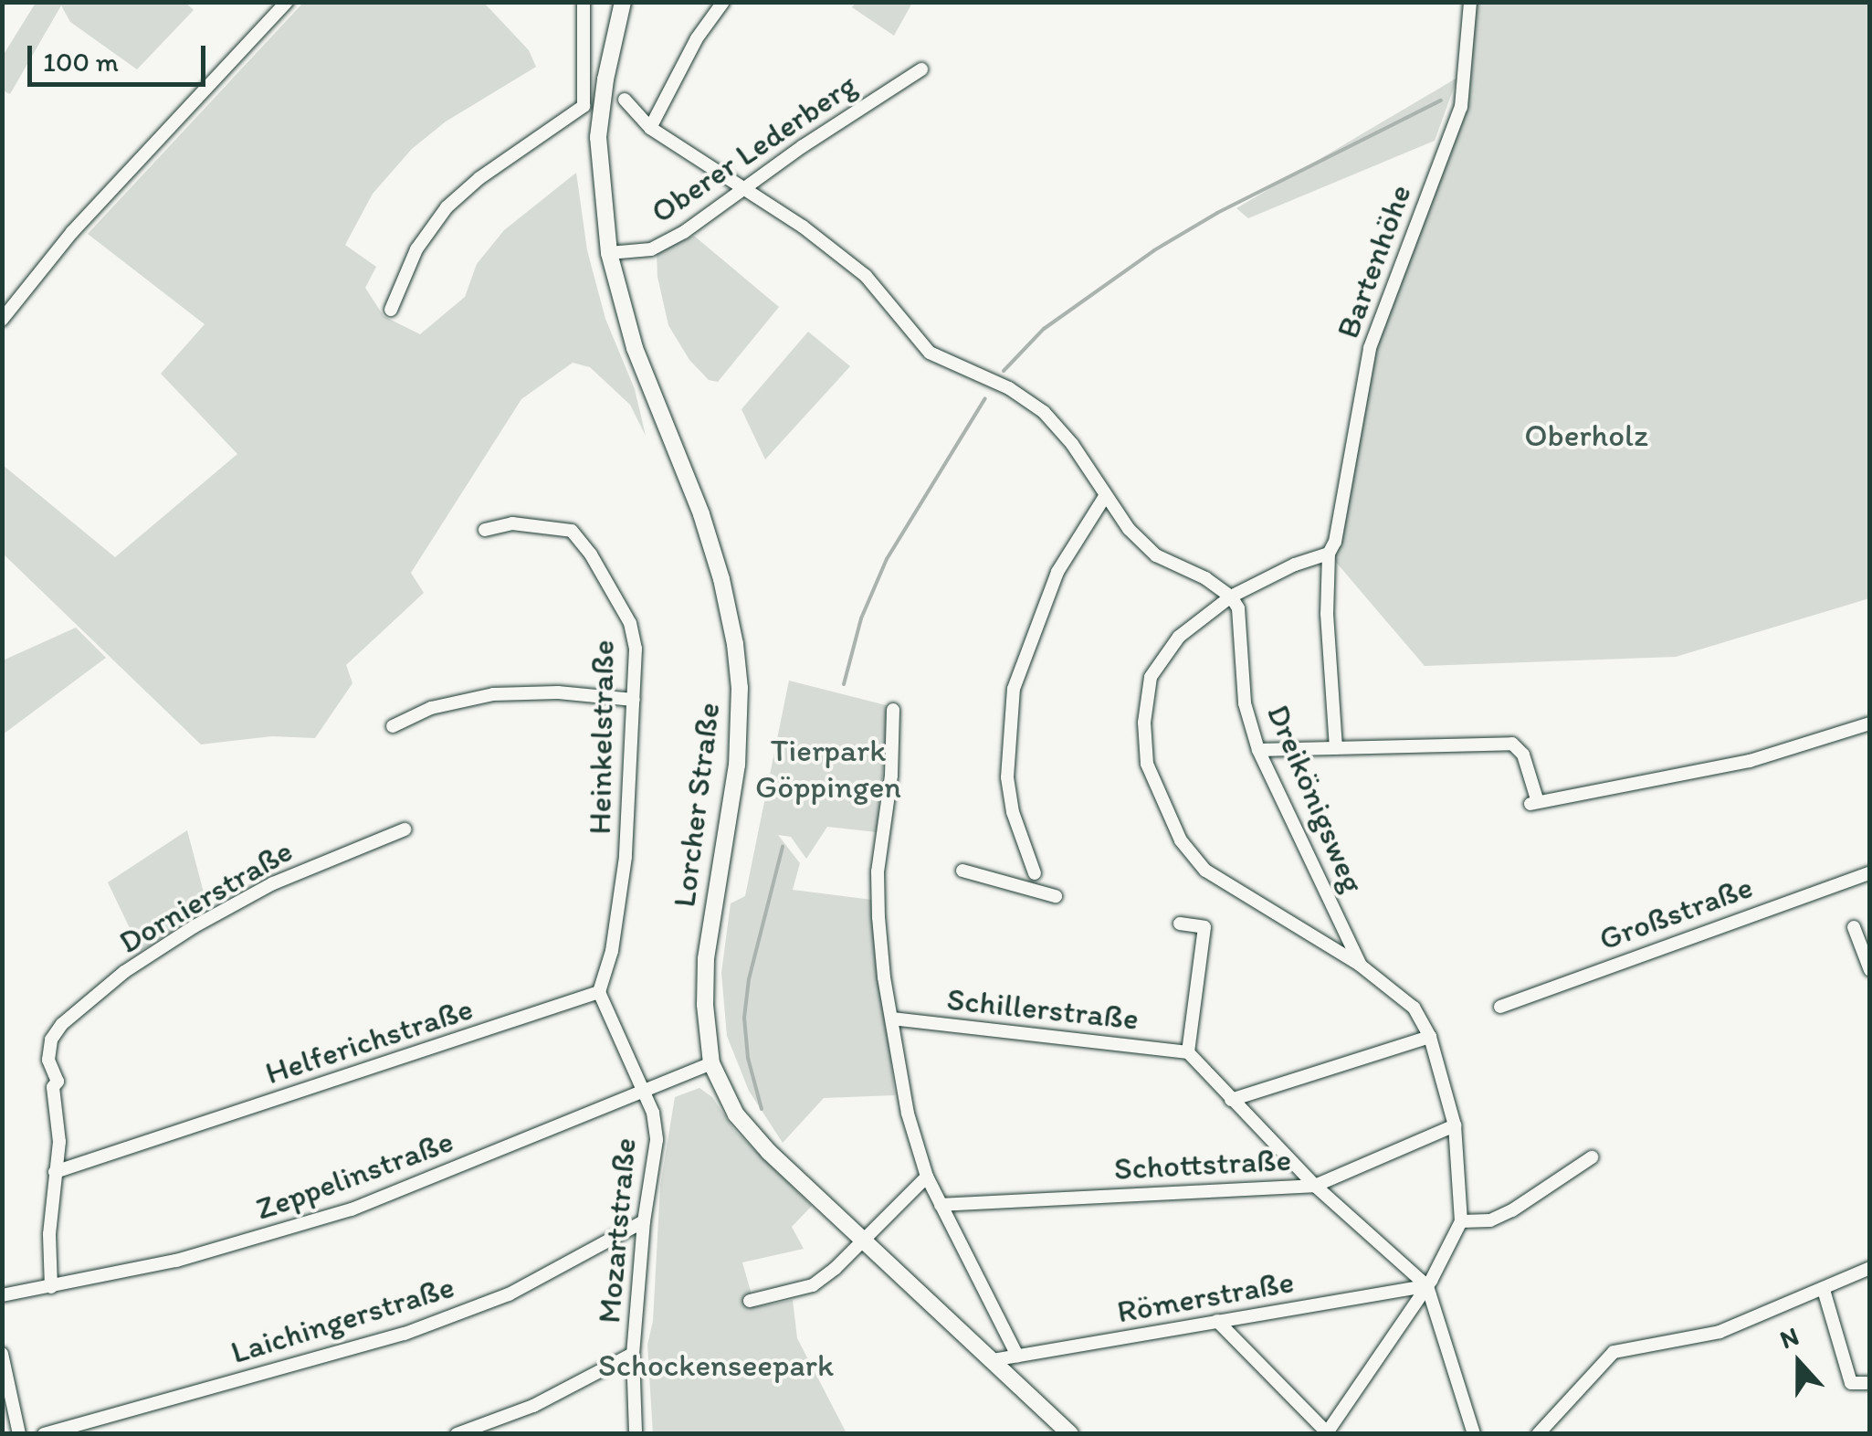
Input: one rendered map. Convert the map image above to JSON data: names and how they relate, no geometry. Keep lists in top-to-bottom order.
{
  "streets": {
    "main road": ["Lorcher Straße"],
    "street": [
      "Oberer Lederberg",
      "Bartenhöhe",
      "Heinkelstraße",
      "Dreikönigsweg",
      "Dornierstraße",
      "Großstraße",
      "Schillerstraße",
      "Helferichstraße",
      "Schottstraße",
      "Zeppelinstraße",
      "Mozartstraße",
      "Römerstraße",
      "Laichingerstraße"
    ]
  },
  "crossings": [
    ["Oberer Lederberg", "Lorcher Straße"],
    ["Heinkelstraße", "Helferichstraße"],
    ["Lorcher Straße", "Zeppelinstraße"],
    ["Lorcher Straße", "Römerstraße"],
    ["Dornierstraße", "Helferichstraße"],
    ["Zeppelinstraße", "Mozartstraße"],
    ["Mozartstraße", "Laichingerstraße"]
  ],
  "parks": ["Oberholz", "Tierpark Göppingen", "Schockenseepark"],
  "scale_bar": "100 m",
  "north": "top"
}
